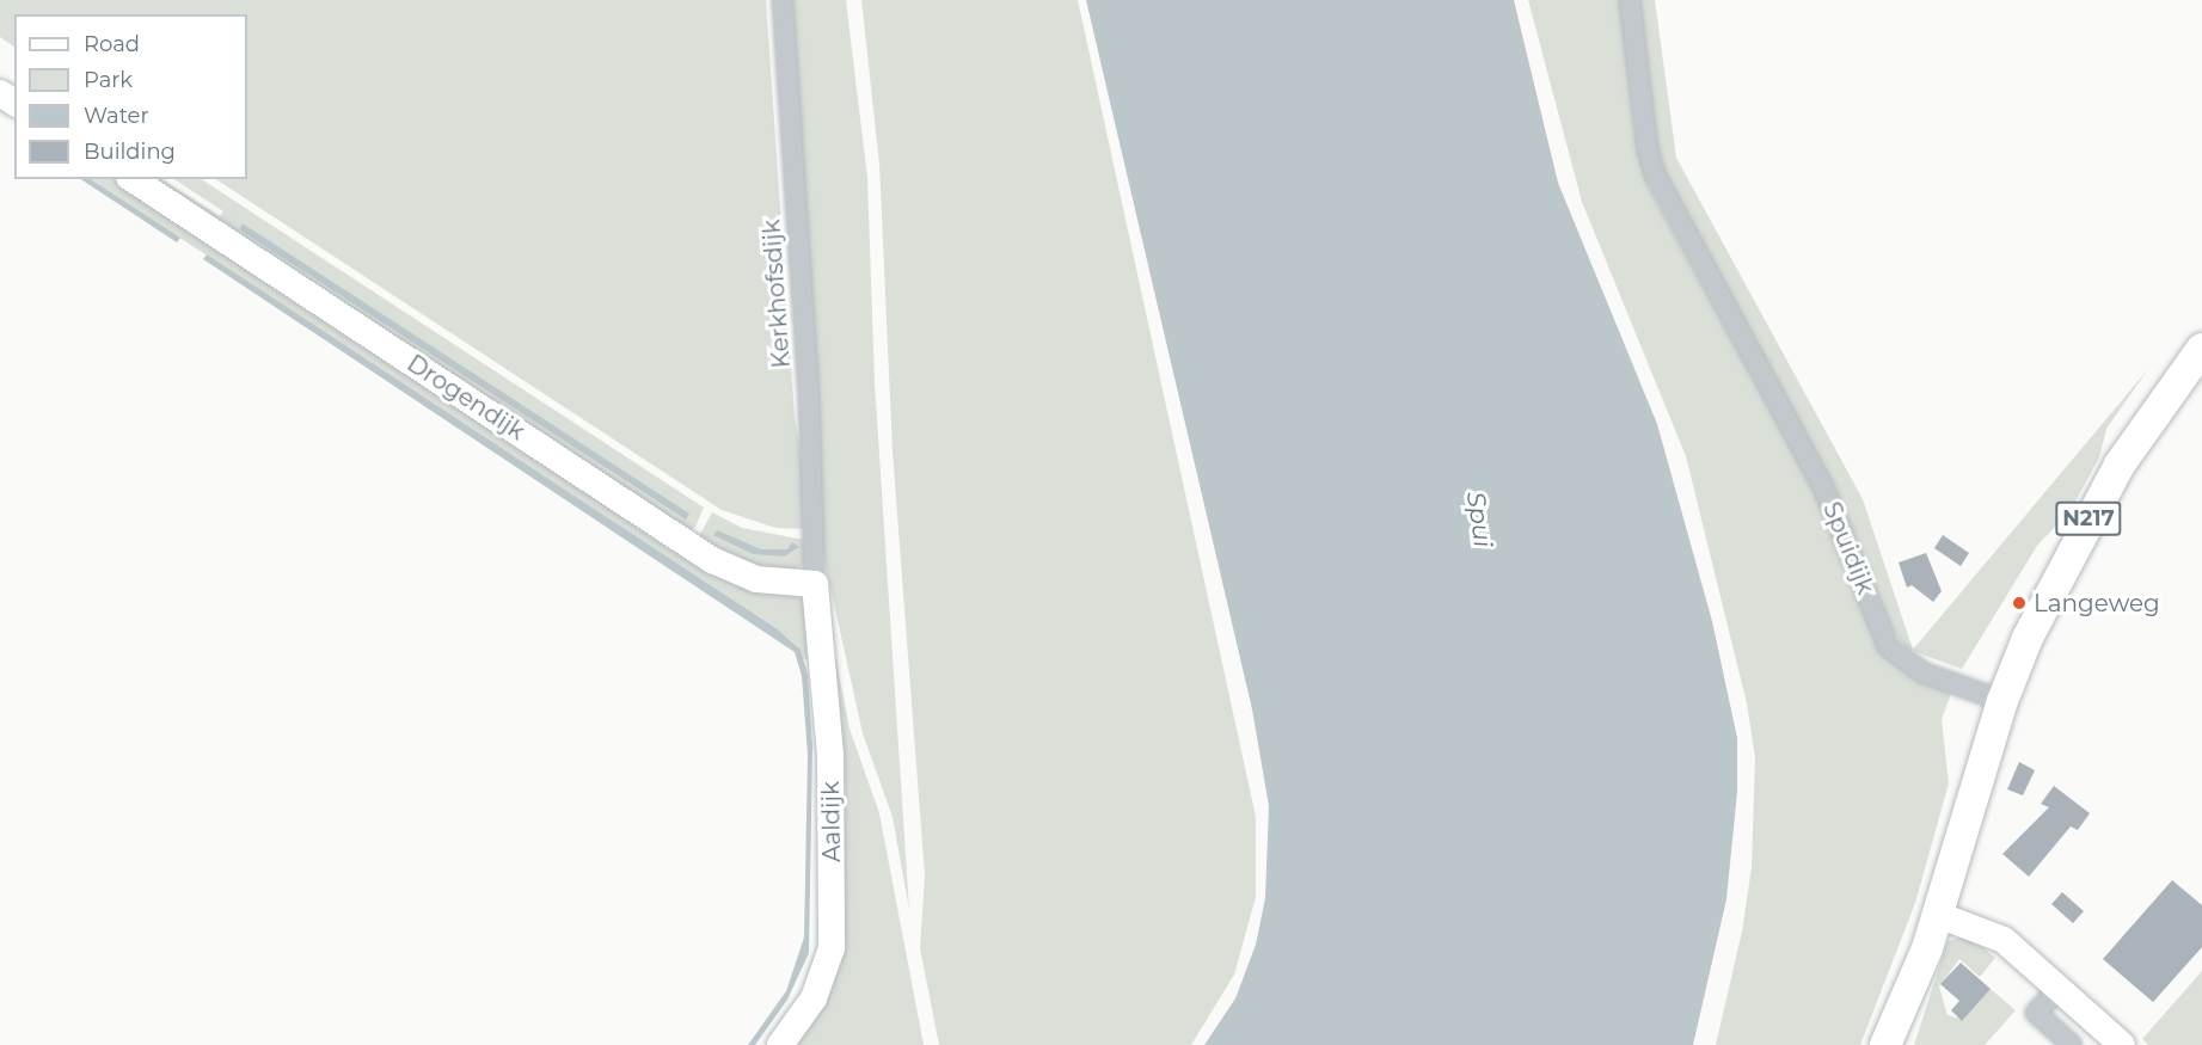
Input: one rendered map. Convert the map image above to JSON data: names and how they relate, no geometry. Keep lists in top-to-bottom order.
{
  "streets": {
    "main road": ["N217"],
    "street": [
      "Kerkhofsdijk",
      "Drogendijk",
      "Spuidijk",
      "Aaldijk"
    ]
  },
  "crossings": [
    ["Kerkhofsdijk", "Drogendijk"],
    ["Kerkhofsdijk", "Aaldijk"],
    ["Drogendijk", "Aaldijk"],
    ["N217", "Spuidijk"]
  ],
  "water": ["Spui"],
  "places": ["Langeweg"],
  "legend": [
    "Road",
    "Park",
    "Water",
    "Building"
  ]
}
